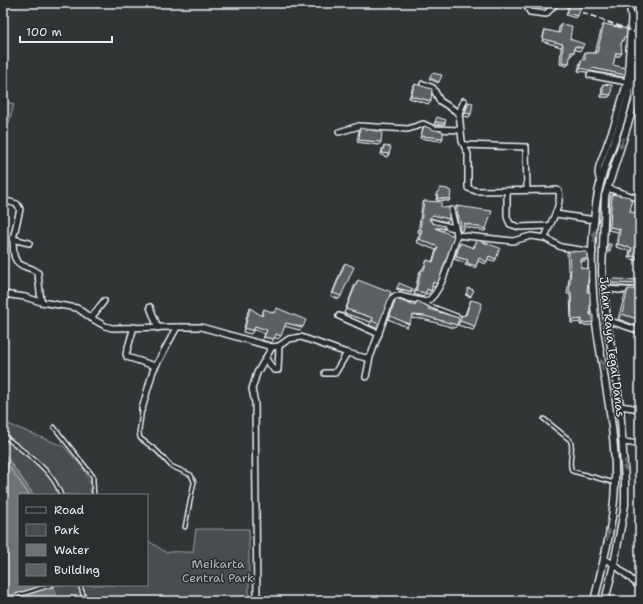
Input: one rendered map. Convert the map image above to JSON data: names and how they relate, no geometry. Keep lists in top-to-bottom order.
{
  "streets": {
    "street": ["Jalan Raya Tegal Danas"]
  },
  "parks": ["Meikarta Central Park"],
  "legend": [
    "Road",
    "Park",
    "Water",
    "Building"
  ],
  "scale_bar": "100 m"
}
